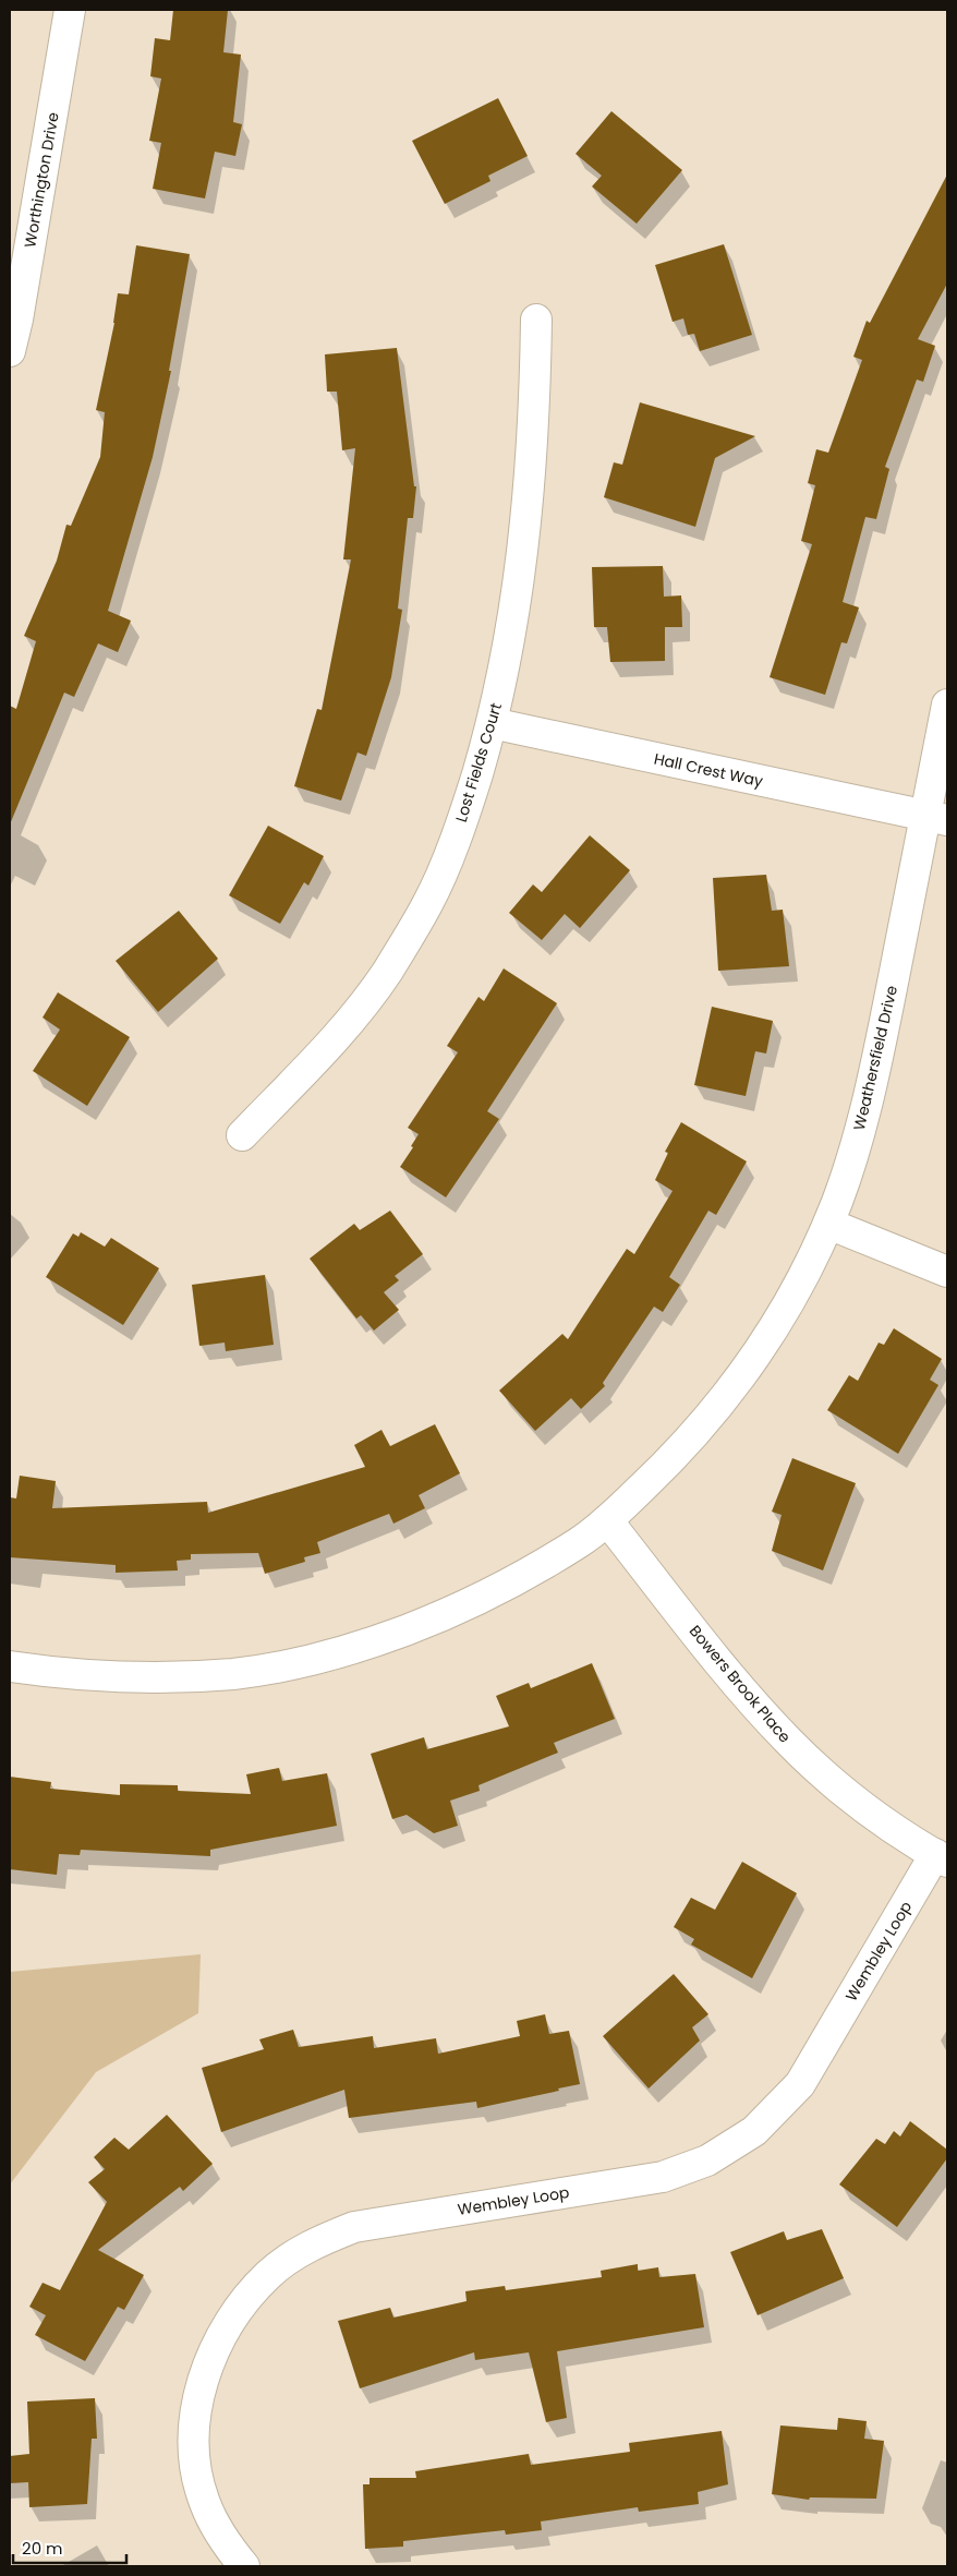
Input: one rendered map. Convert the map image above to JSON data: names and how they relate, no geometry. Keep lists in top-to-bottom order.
{
  "streets": {
    "street": [
      "Worthington Drive",
      "Lost Fields Court",
      "Hall Crest Way",
      "Weathersfield Drive",
      "Bowers Brook Place",
      "Wembley Loop"
    ]
  },
  "crossings": [
    ["Lost Fields Court", "Hall Crest Way"],
    ["Hall Crest Way", "Weathersfield Drive"],
    ["Weathersfield Drive", "Bowers Brook Place"],
    ["Bowers Brook Place", "Wembley Loop"]
  ],
  "scale_bar": "20 m"
}
